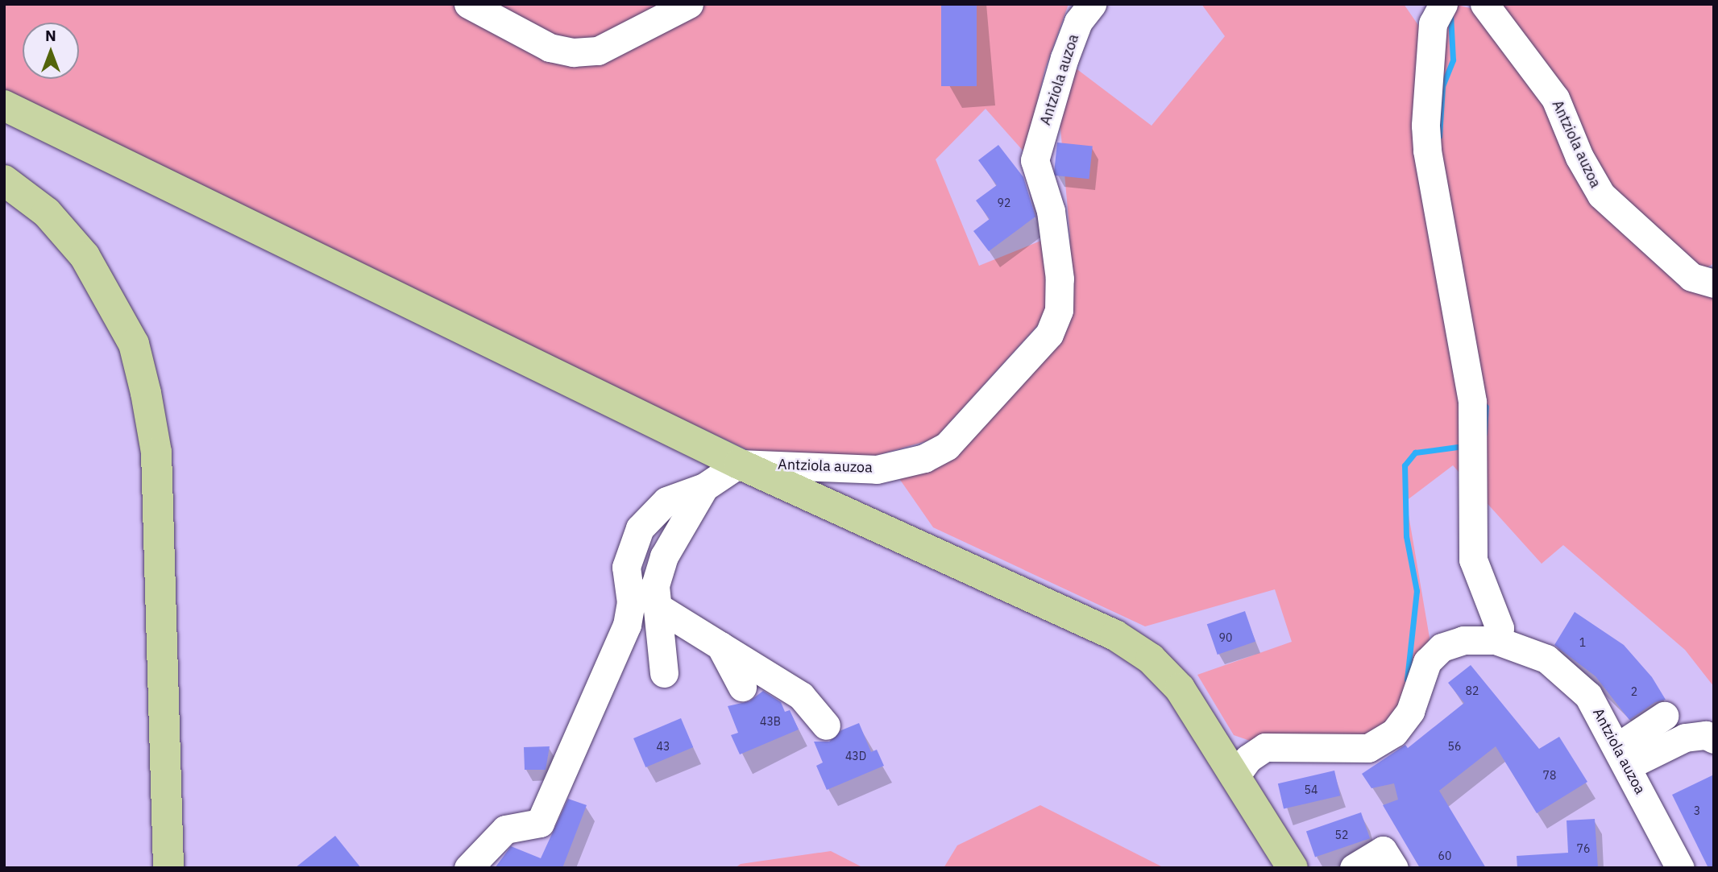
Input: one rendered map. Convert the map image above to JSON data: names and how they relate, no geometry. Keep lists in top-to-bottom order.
{
  "streets": {
    "street": ["Antziola auzoa"]
  },
  "house_numbers": [
    "92",
    "90",
    "1",
    "82",
    "2",
    "43B",
    "43",
    "56",
    "43D",
    "78",
    "54",
    "3",
    "52",
    "76",
    "60"
  ],
  "north": "top"
}
